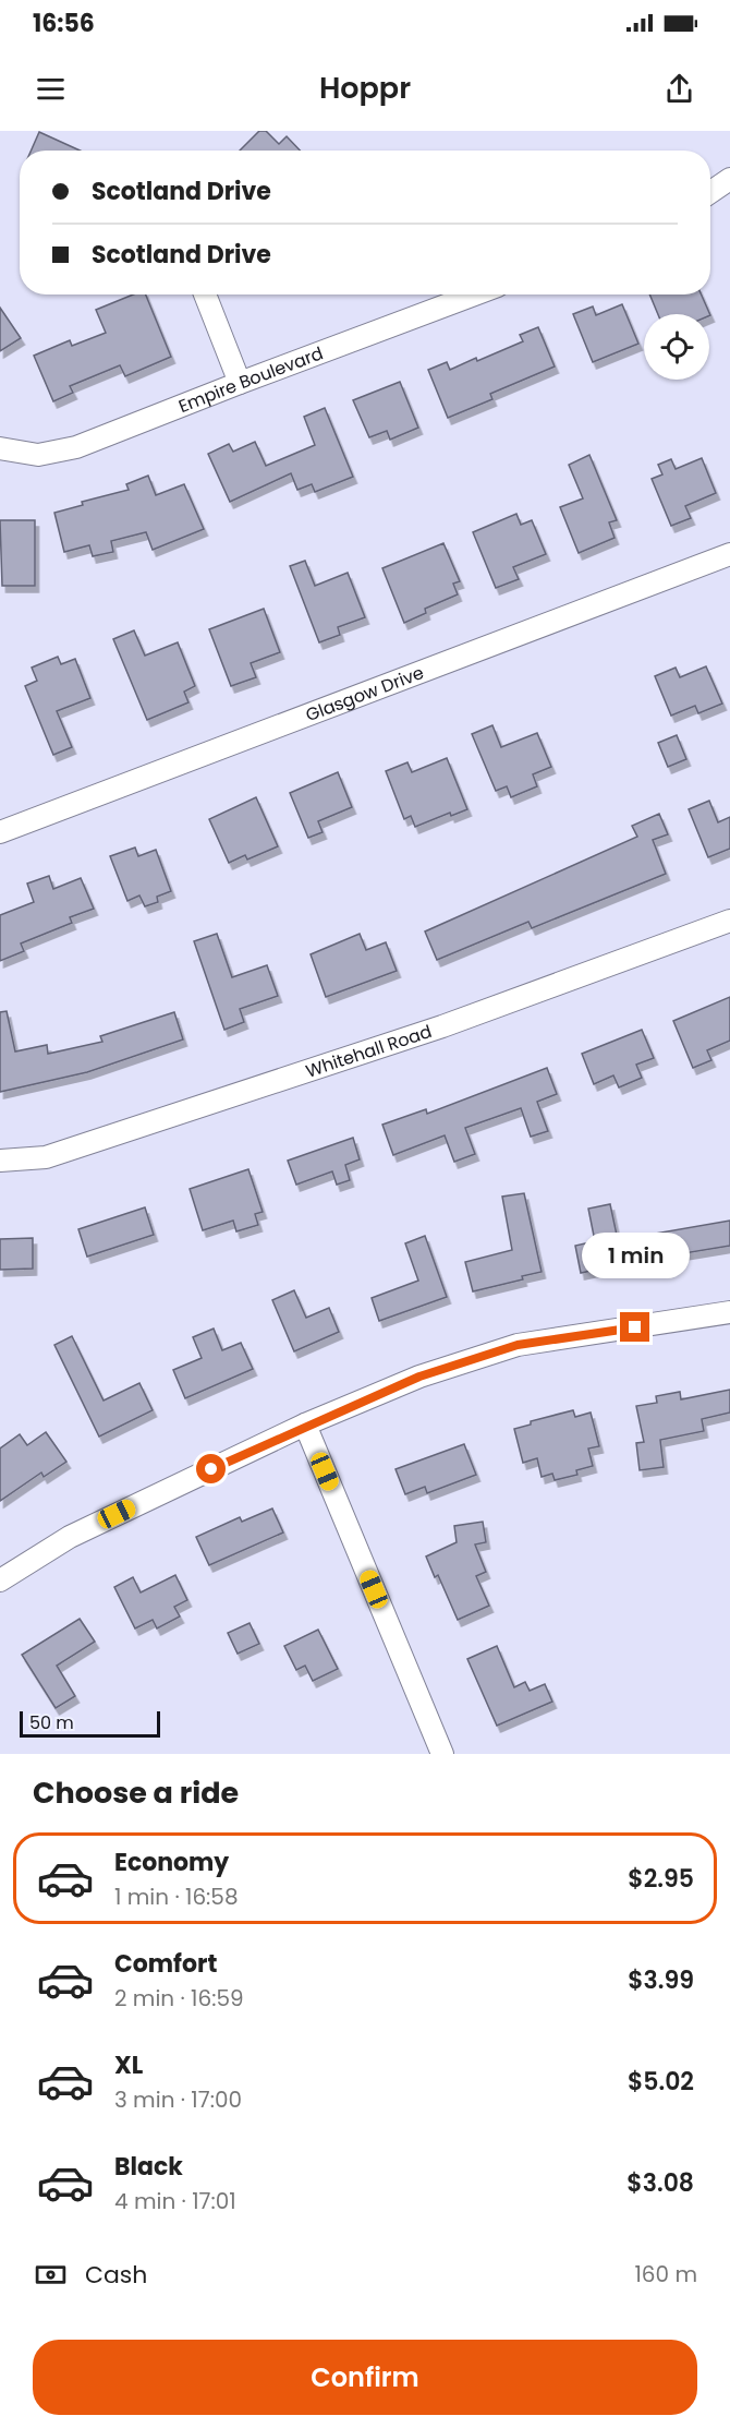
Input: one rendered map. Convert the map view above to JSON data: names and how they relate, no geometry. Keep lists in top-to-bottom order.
{
  "streets": {
    "street": ["Empire Boulevard", "Glasgow Drive", "Whitehall Road"]
  },
  "scale_bar": "50 m",
  "page": {
    "status": "16:56",
    "header": "Hoppr",
    "banner": ["Scotland Drive", "Scotland Drive"],
    "bubble": "1 min",
    "scale": "50 m",
    "heading": "Choose a ride",
    "list": [
      {
        "name": "Economy",
        "note": "1 min · 16:58",
        "value": "$2.95"
      },
      {
        "name": "Comfort",
        "note": "2 min · 16:59",
        "value": "$3.99"
      },
      {
        "name": "XL",
        "note": "3 min · 17:00",
        "value": "$5.02"
      },
      {
        "name": "Black",
        "note": "4 min · 17:01",
        "value": "$3.08"
      }
    ],
    "pay": ["Cash", "160 m"],
    "buttons": "Confirm"
  }
}
